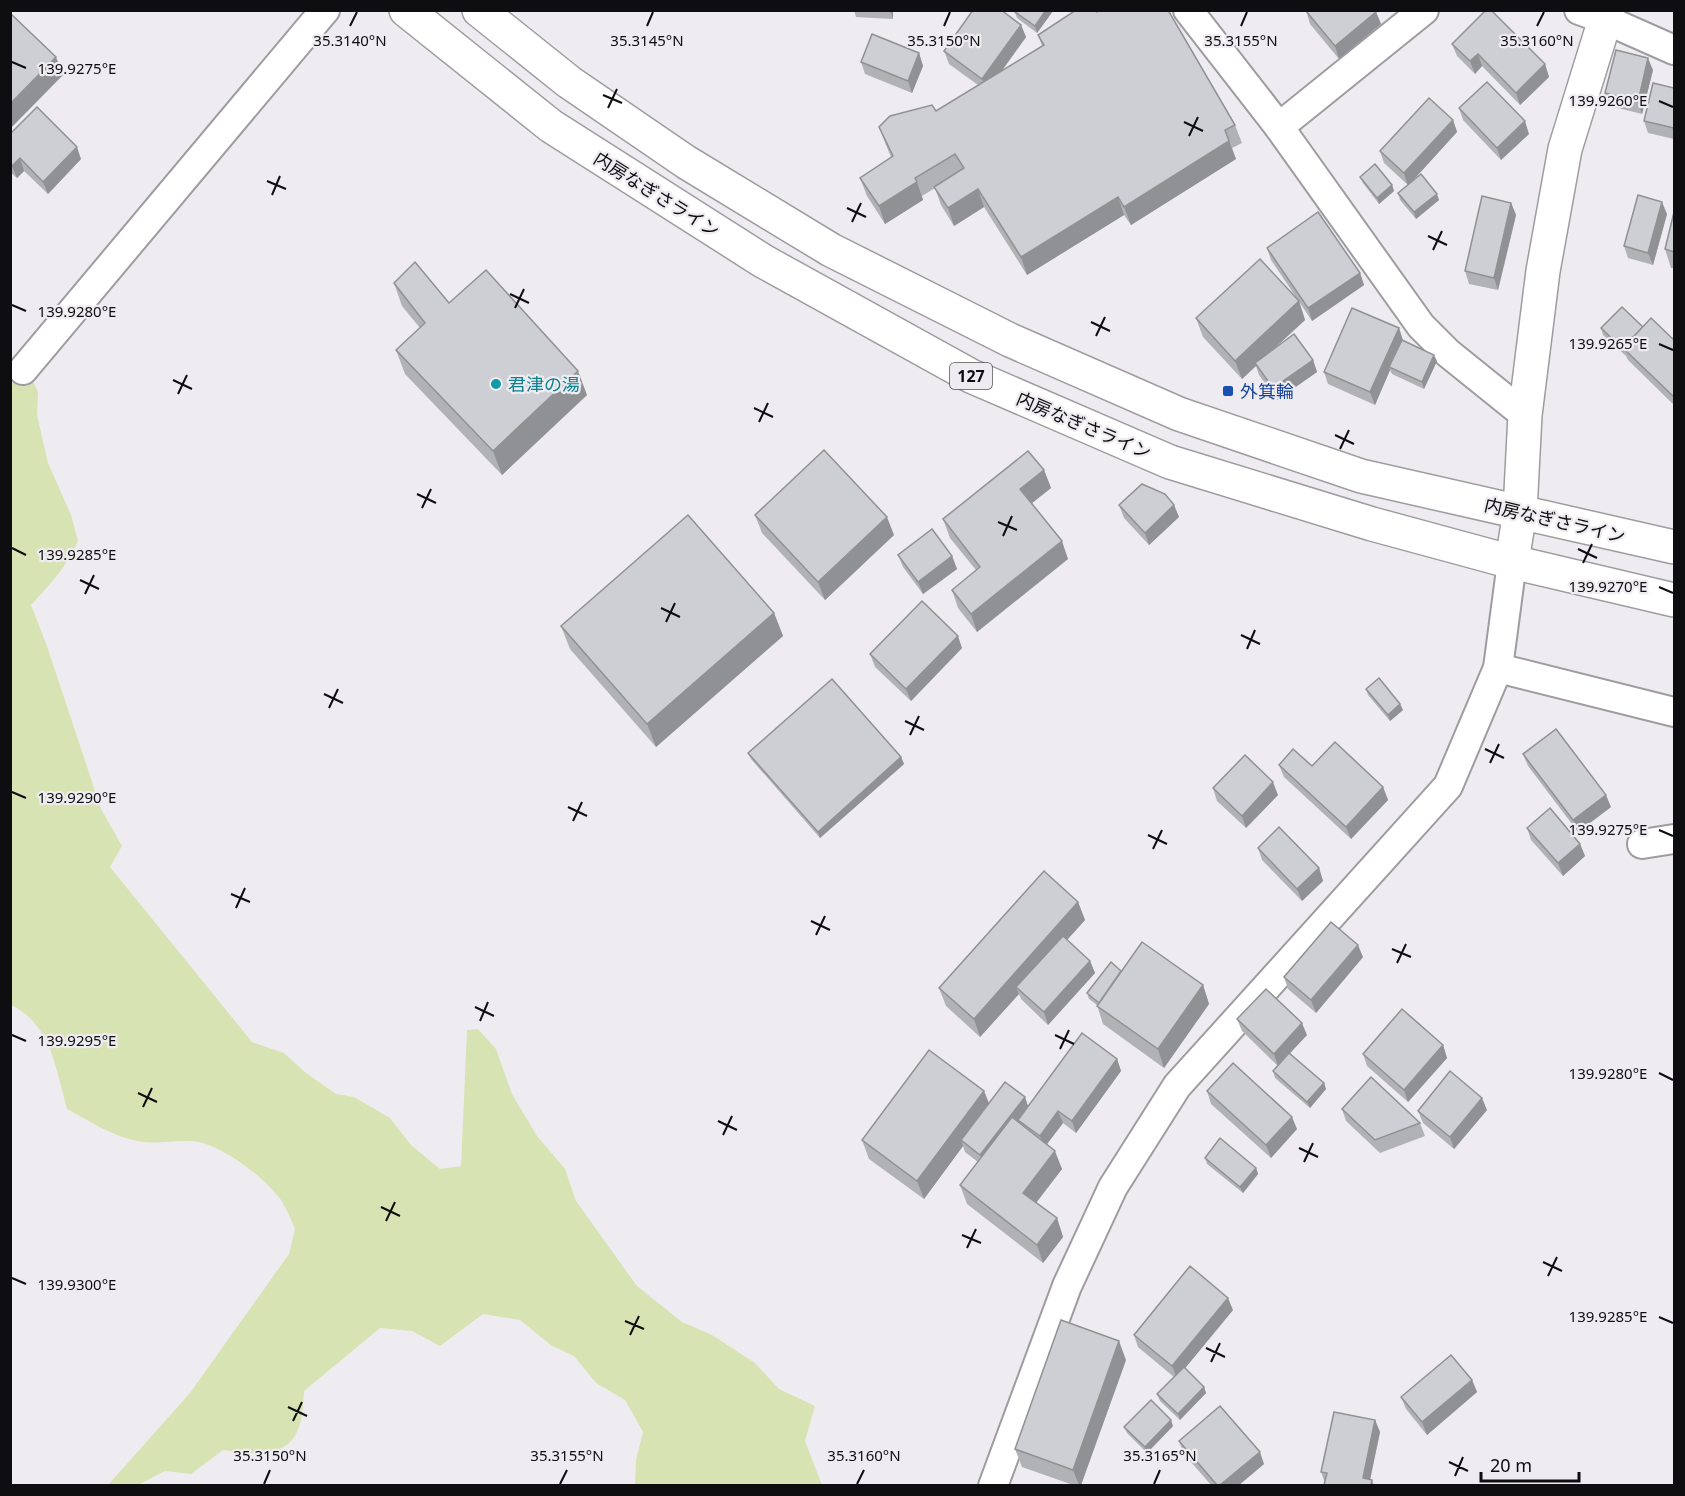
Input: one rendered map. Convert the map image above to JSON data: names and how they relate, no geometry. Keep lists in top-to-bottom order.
{
  "streets": {
    "main road": ["内房なぎさライン", "127"]
  },
  "places": {
    "other": ["君津の湯"],
    "transit": ["外箕輪"]
  },
  "scale_bar": "20 m",
  "coordinates": [
    "35.3140°N",
    "35.3145°N",
    "35.3150°N",
    "35.3155°N",
    "35.3160°N",
    "139.9275°E",
    "139.9260°E",
    "139.9280°E",
    "139.9265°E",
    "139.9285°E",
    "139.9270°E",
    "139.9290°E",
    "139.9295°E",
    "139.9300°E",
    "35.3165°N"
  ]
}
